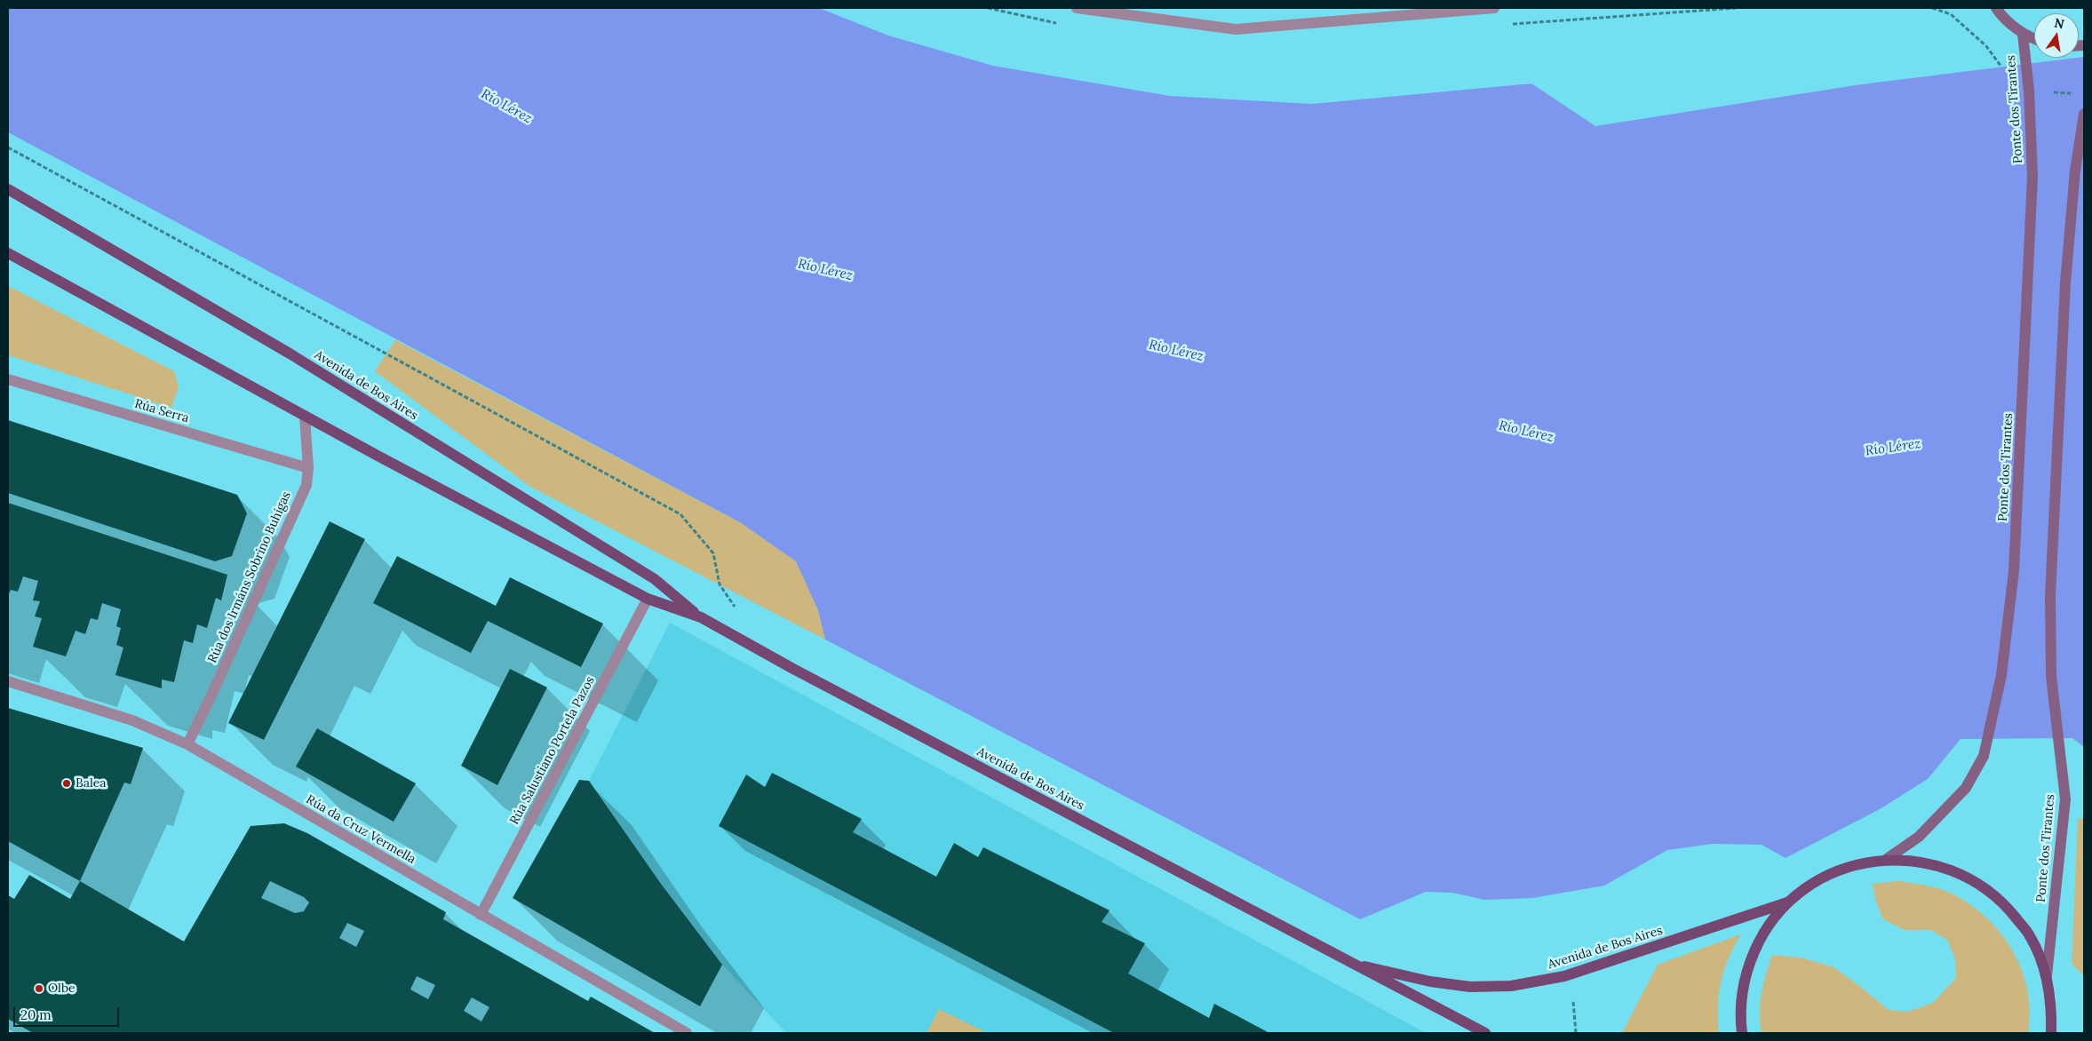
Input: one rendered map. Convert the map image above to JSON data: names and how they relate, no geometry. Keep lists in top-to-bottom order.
{
  "streets": {
    "main road": ["Ponte dos Tirantes", "Avenida de Bos Aires"],
    "street": [
      "Rúa Serra",
      "Rúa dos Irmáns Sobrino Buhígas",
      "Rúa Salustiano Portela Pazos",
      "Rúa da Cruz Vermella"
    ]
  },
  "crossings": [
    ["Avenida de Bos Aires", "Rúa dos Irmáns Sobrino Buhígas"],
    ["Avenida de Bos Aires", "Rúa Salustiano Portela Pazos"],
    ["Rúa Serra", "Rúa dos Irmáns Sobrino Buhígas"],
    ["Rúa dos Irmáns Sobrino Buhígas", "Rúa da Cruz Vermella"],
    ["Rúa Salustiano Portela Pazos", "Rúa da Cruz Vermella"]
  ],
  "water": ["Río Lérez"],
  "places": ["Balea", "Olbe"],
  "scale_bar": "20 m",
  "north": "top"
}
